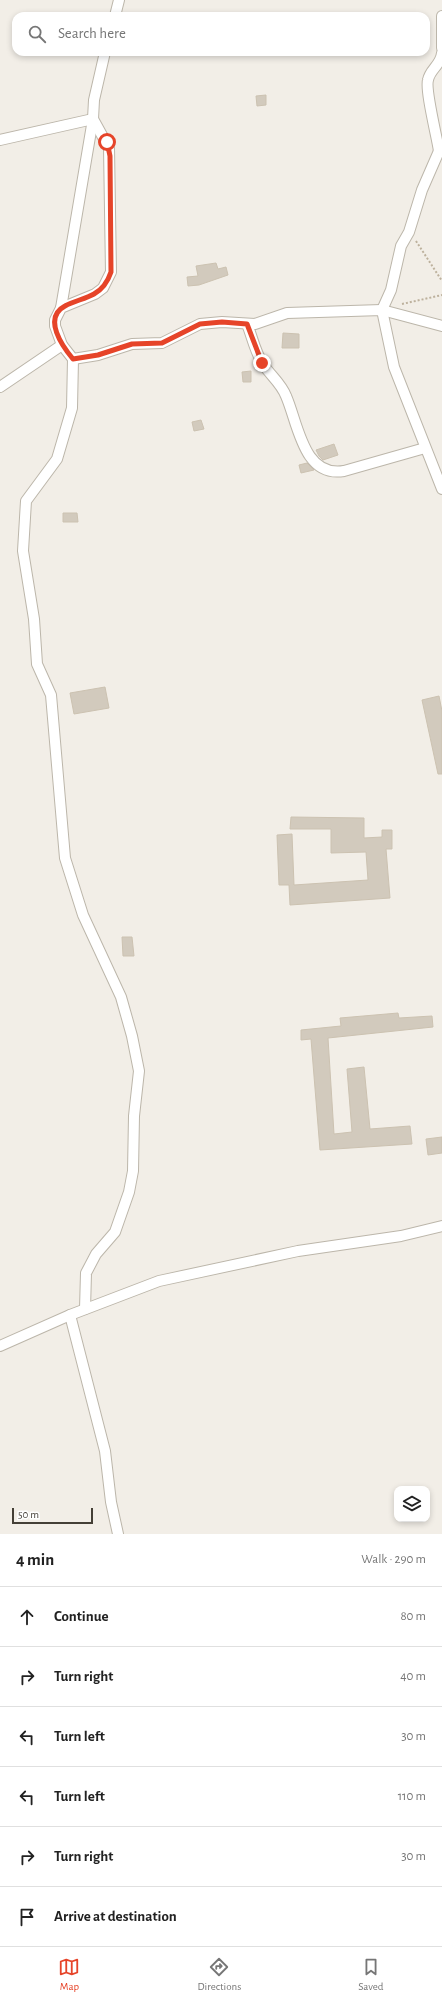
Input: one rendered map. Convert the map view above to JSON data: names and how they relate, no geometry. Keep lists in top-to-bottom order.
{
  "scale_bar": "50 m",
  "page": {
    "search": "Search here",
    "scale": "50 m",
    "heading": ["4 min", "Walk · 290 m"],
    "list": [
      ["Continue", "80 m"],
      ["Turn right", "40 m"],
      ["Turn left", "30 m"],
      ["Turn left", "110 m"],
      ["Turn right", "30 m"],
      "Arrive at destination"
    ],
    "nav": ["Map", "Directions", "Saved"]
  }
}
